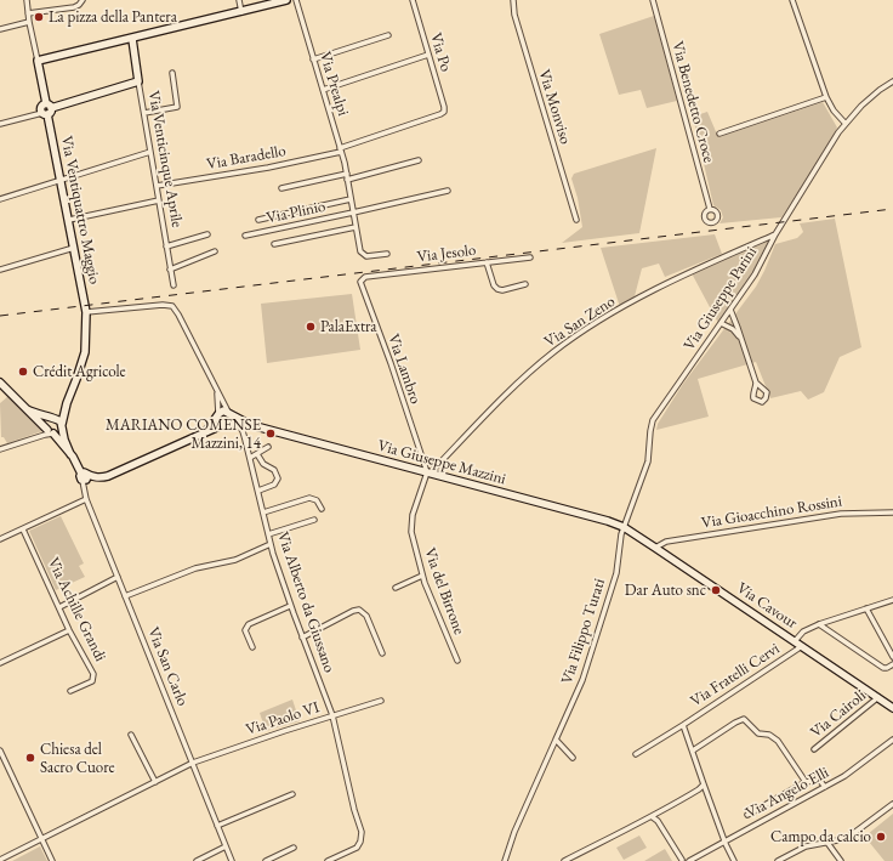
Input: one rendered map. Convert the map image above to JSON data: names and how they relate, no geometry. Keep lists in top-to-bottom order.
{
  "streets": {
    "street": [
      "Via Po",
      "Via Prealpi",
      "Via Benedetto Croce",
      "Via Monviso",
      "Via Baradello",
      "Via Venticinque Aprile",
      "Via Ventiquattro Maggio",
      "Via Plinio",
      "Via Jesolo",
      "Via Giuseppe Parini",
      "Via San Zeno",
      "Via Lambro",
      "Via Giuseppe Mazzini",
      "Via Gioacchino Rossini",
      "Via del Birrone",
      "Via Alberto da Giussano",
      "Via Cavour",
      "Via Achille Grandi",
      "Via Filippo Turati",
      "Via San Carlo",
      "Via Fratelli Cervi",
      "Via Cairoli",
      "Via Paolo VI",
      "Via Angelo Elli"
    ]
  },
  "crossings": [
    ["Via Po", "Via Baradello"],
    ["Via Prealpi", "Via Baradello"],
    ["Via Prealpi", "Via Plinio"],
    ["Via Baradello", "Via Venticinque Aprile"],
    ["Via Ventiquattro Maggio", "Via Giuseppe Mazzini"],
    ["Via Ventiquattro Maggio", "Via San Carlo"],
    ["Via Jesolo", "Via Lambro"],
    ["Via Giuseppe Parini", "Via San Zeno"],
    ["Via Giuseppe Parini", "Via Giuseppe Mazzini"],
    ["Via Giuseppe Parini", "Via Cavour"],
    ["Via Giuseppe Parini", "Via Filippo Turati"],
    ["Via San Zeno", "Via Lambro"],
    ["Via San Zeno", "Via Giuseppe Mazzini"],
    ["Via San Zeno", "Via del Birrone"],
    ["Via Lambro", "Via Giuseppe Mazzini"],
    ["Via Lambro", "Via del Birrone"],
    ["Via Giuseppe Mazzini", "Via del Birrone"],
    ["Via Giuseppe Mazzini", "Via Alberto da Giussano"],
    ["Via Giuseppe Mazzini", "Via Cavour"],
    ["Via Giuseppe Mazzini", "Via Filippo Turati"],
    ["Via Giuseppe Mazzini", "Via San Carlo"],
    ["Via Gioacchino Rossini", "Via Cavour"],
    ["Via Alberto da Giussano", "Via Paolo VI"],
    ["Via Cavour", "Via Filippo Turati"],
    ["Via Cavour", "Via Fratelli Cervi"],
    ["Via Cavour", "Via Cairoli"],
    ["Via San Carlo", "Via Paolo VI"]
  ],
  "places": [
    "La pizza della Pantera",
    "PalaExtra",
    "Crédit Agricole",
    "MARIANO COMENSE Mazzini, 14",
    "Dar Auto snc",
    "Chiesa del Sacro Cuore",
    "Campo da calcio"
  ]
}
